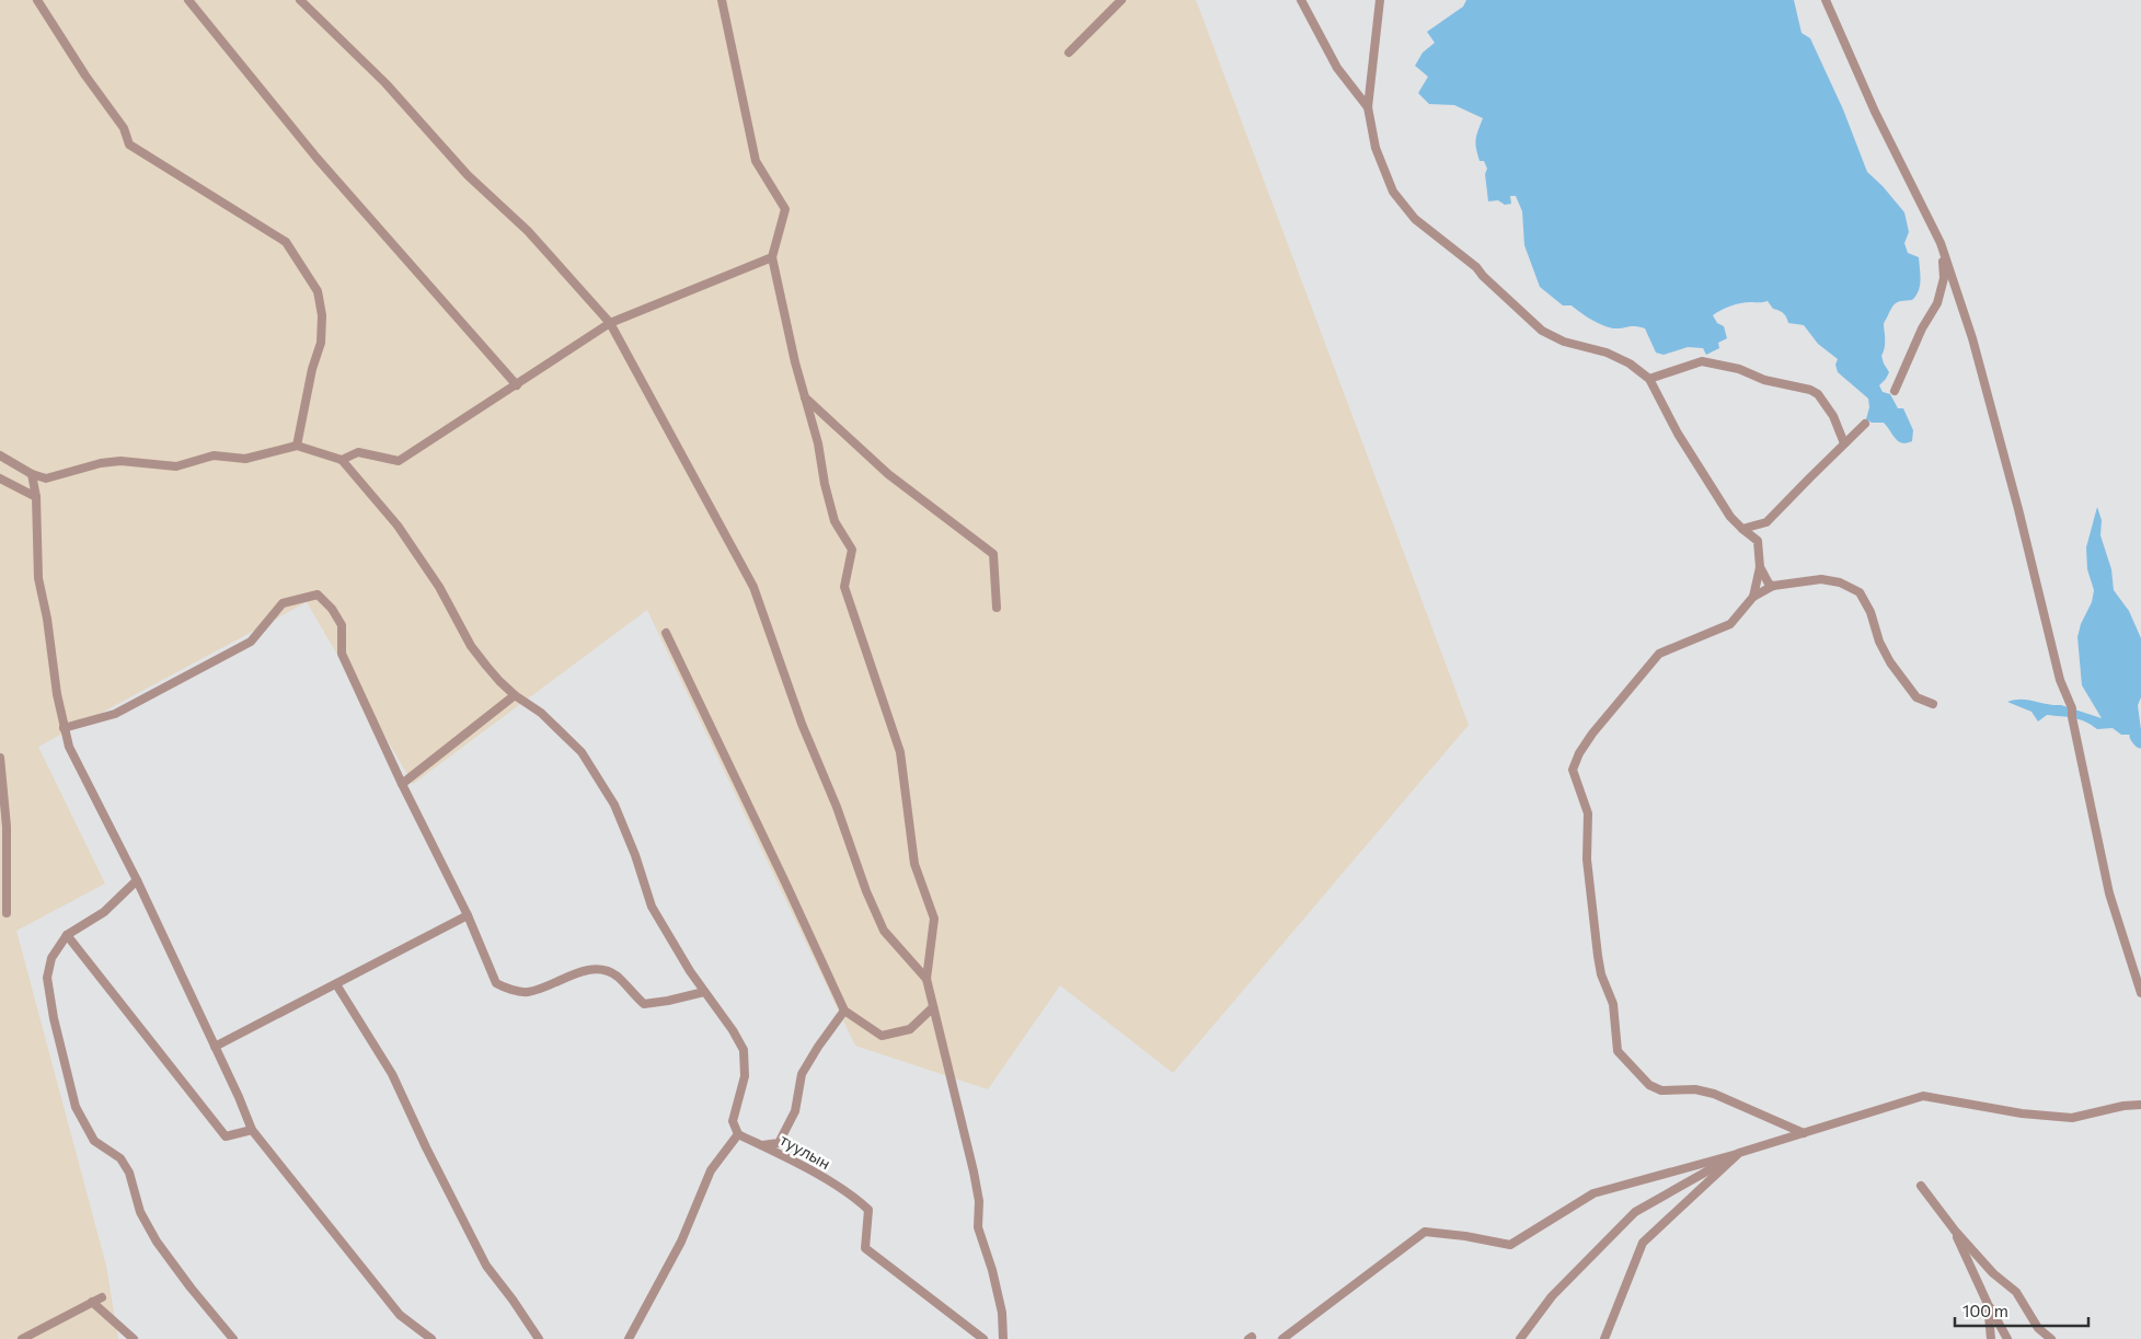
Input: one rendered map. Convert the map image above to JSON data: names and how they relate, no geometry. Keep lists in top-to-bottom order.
{
  "streets": {
    "street": ["туулын"]
  },
  "scale_bar": "100 m"
}
